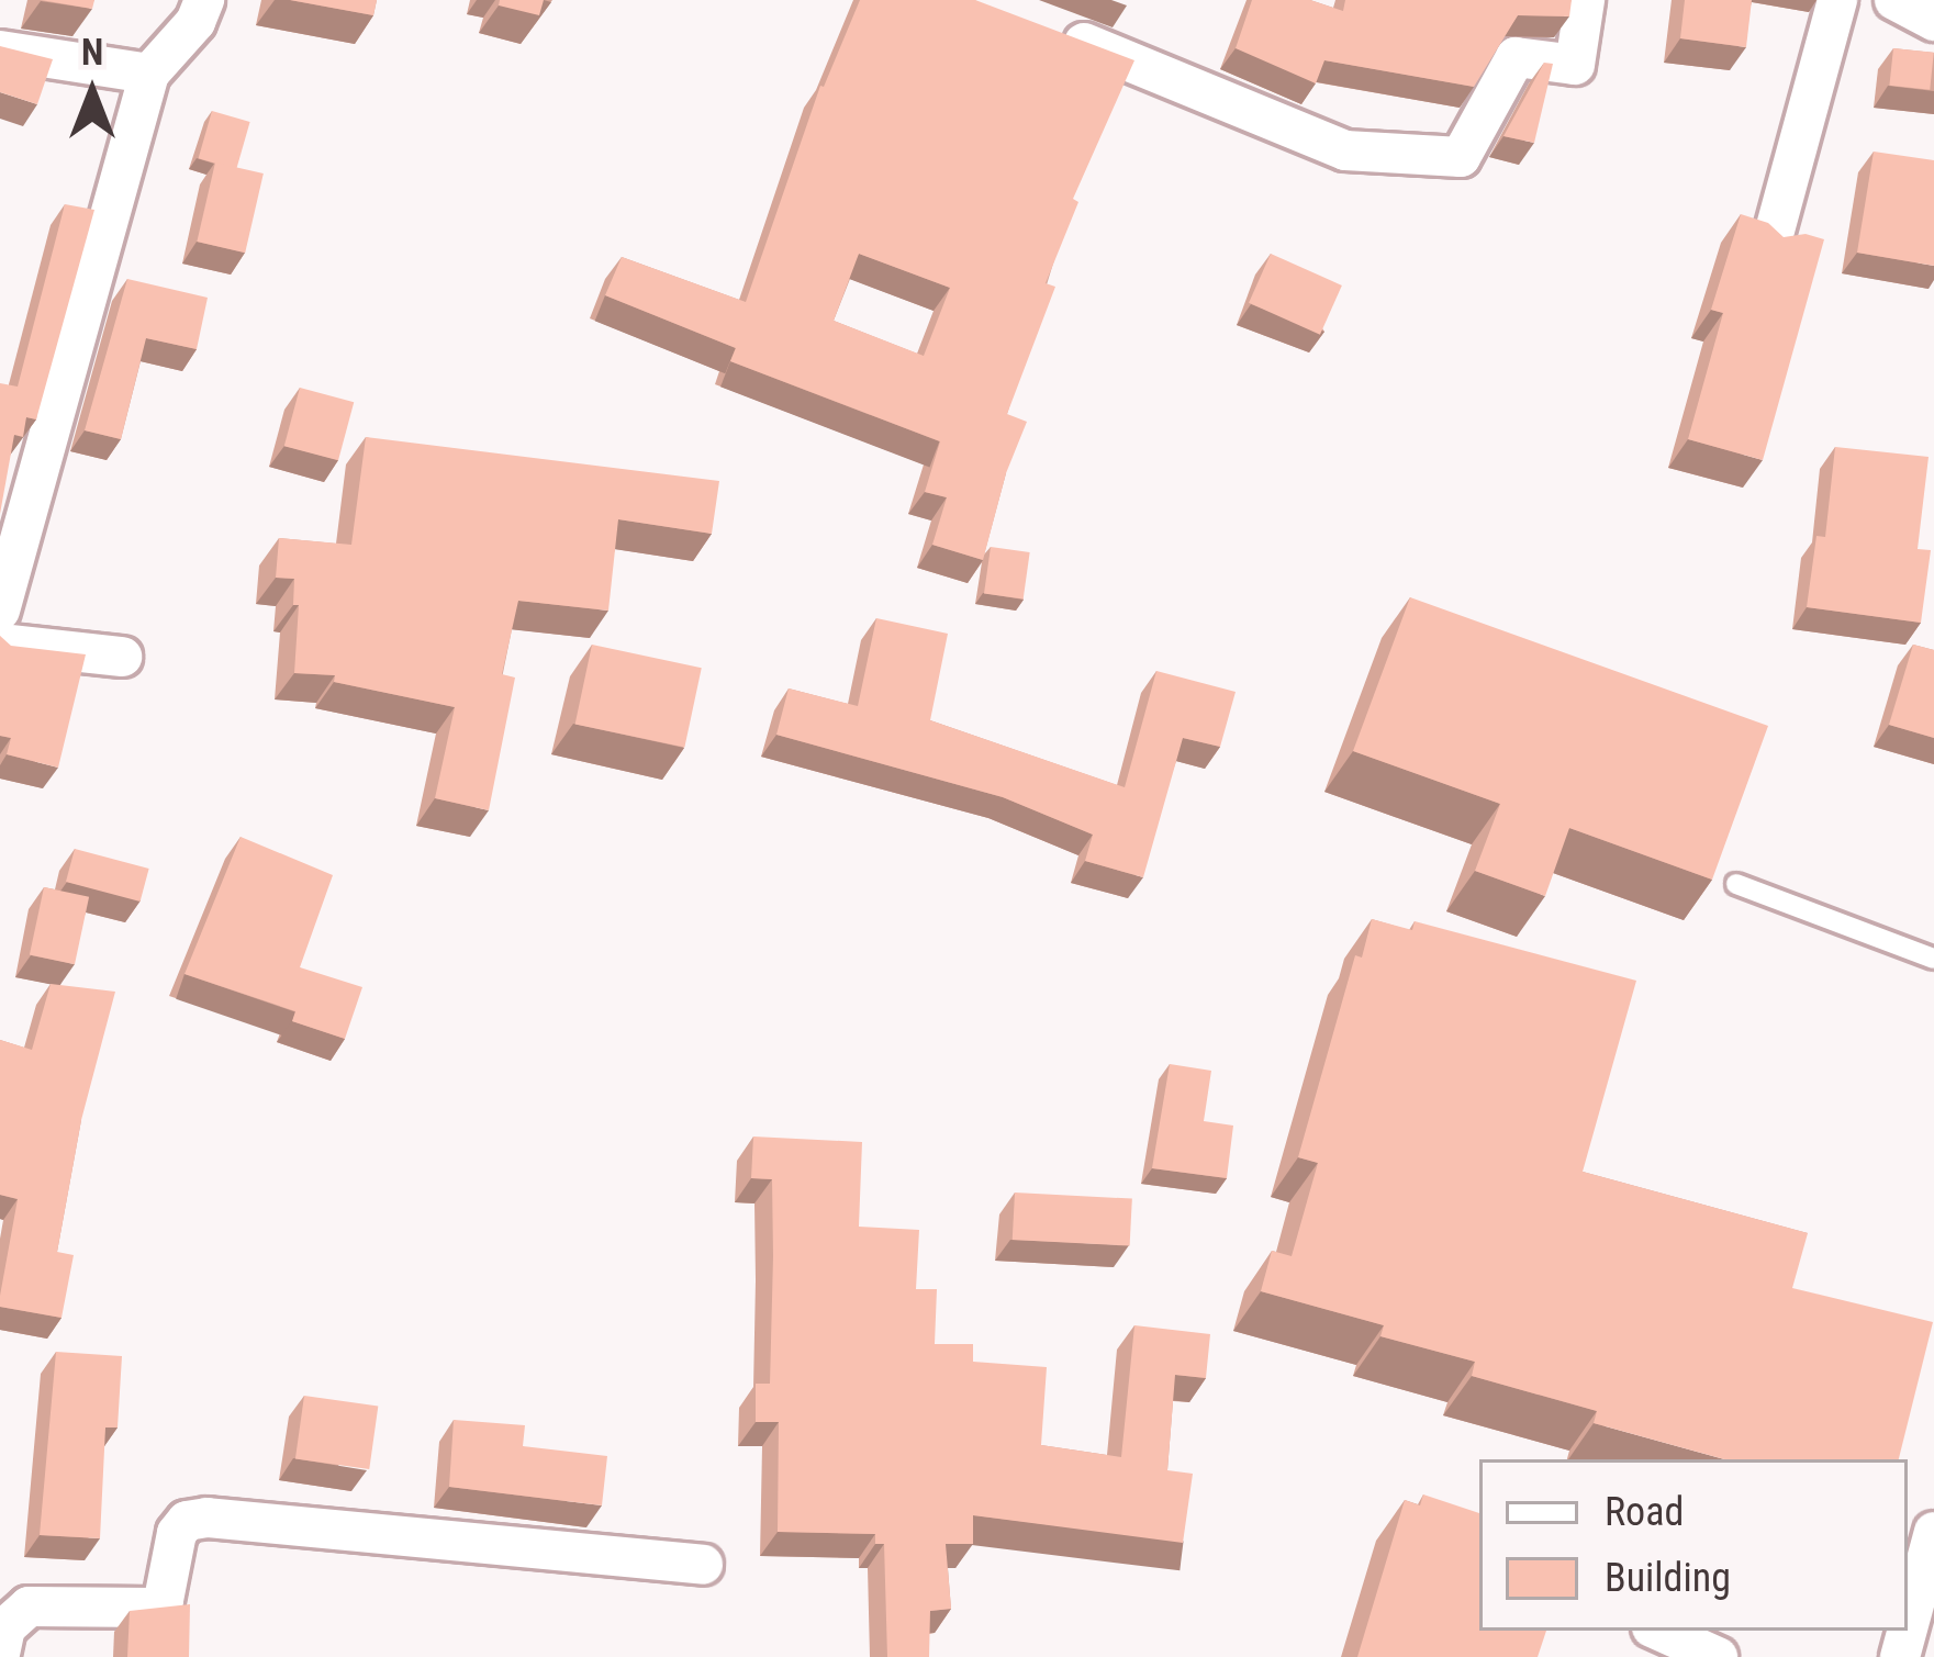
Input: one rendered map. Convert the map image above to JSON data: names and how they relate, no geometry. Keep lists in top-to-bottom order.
{
  "legend": ["Road", "Building"],
  "north": "top"
}
